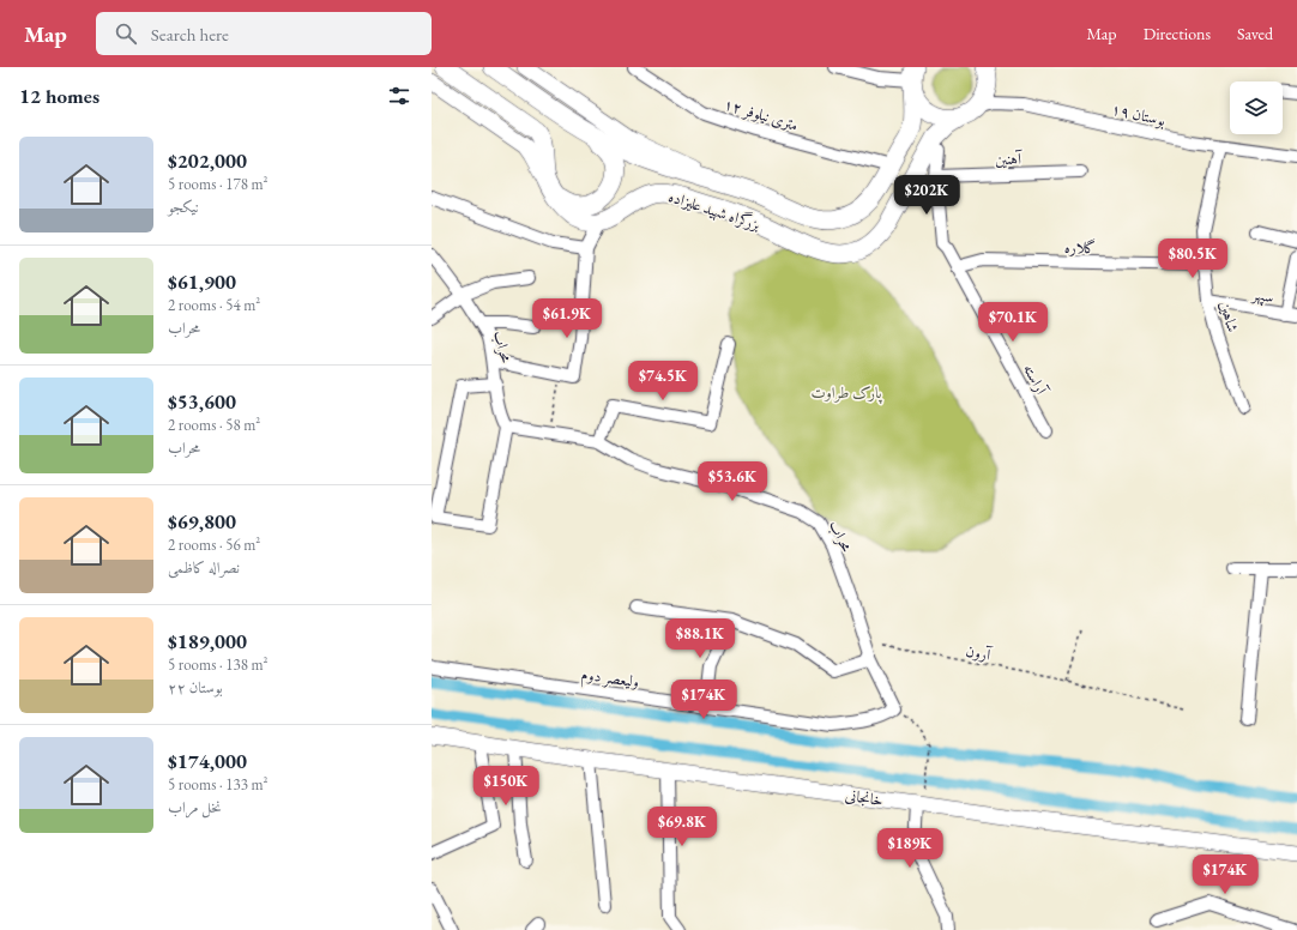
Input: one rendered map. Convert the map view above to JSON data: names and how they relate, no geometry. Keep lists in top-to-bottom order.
{
  "streets": {
    "highway": ["بزرگراه شهید علیزاده"],
    "main road": ["خانجانی"],
    "street": [
      "۱۲ متری نیلوفر",
      "بوستان ۱۹",
      "آهنین",
      "گلاره",
      "سپهر",
      "شاهین",
      "محراب",
      "آراسته",
      "ولیعصر دوم"
    ],
    "path": ["آرون"]
  },
  "crossings": [
    ["۱۲ متری نیلوفر", "بزرگراه شهید علیزاده"],
    ["بوستان ۱۹", "بزرگراه شهید علیزاده"],
    ["بوستان ۱۹", "شاهین"],
    ["آهنین", "آراسته"],
    ["بزرگراه شهید علیزاده", "آراسته"],
    ["گلاره", "شاهین"],
    ["گلاره", "آراسته"],
    ["سپهر", "شاهین"]
  ],
  "parks": ["پارک طراوت"],
  "page": {
    "header": "Map",
    "search": "Search here",
    "nav": ["Map", "Directions", "Saved"],
    "heading": "12 homes",
    "list": [
      {
        "name": "$202,000",
        "note": "5 rooms · 178 m² · نیکجو"
      },
      {
        "name": "$61,900",
        "note": "2 rooms · 54 m² · محراب"
      },
      {
        "name": "$53,600",
        "note": "2 rooms · 58 m² · محراب"
      },
      {
        "name": "$69,800",
        "note": "2 rooms · 56 m² · نصراله کاظمی"
      },
      {
        "name": "$189,000",
        "note": "5 rooms · 138 m² · بوستان ۲۲"
      },
      {
        "name": "$174,000",
        "note": "5 rooms · 133 m² · نخل مراب"
      }
    ],
    "price": [
      "$202K",
      "$80.5K",
      "$61.9K",
      "$70.1K",
      "$74.5K",
      "$53.6K",
      "$88.1K",
      "$174K",
      "$150K",
      "$69.8K",
      "$189K",
      "$174K"
    ]
  }
}
